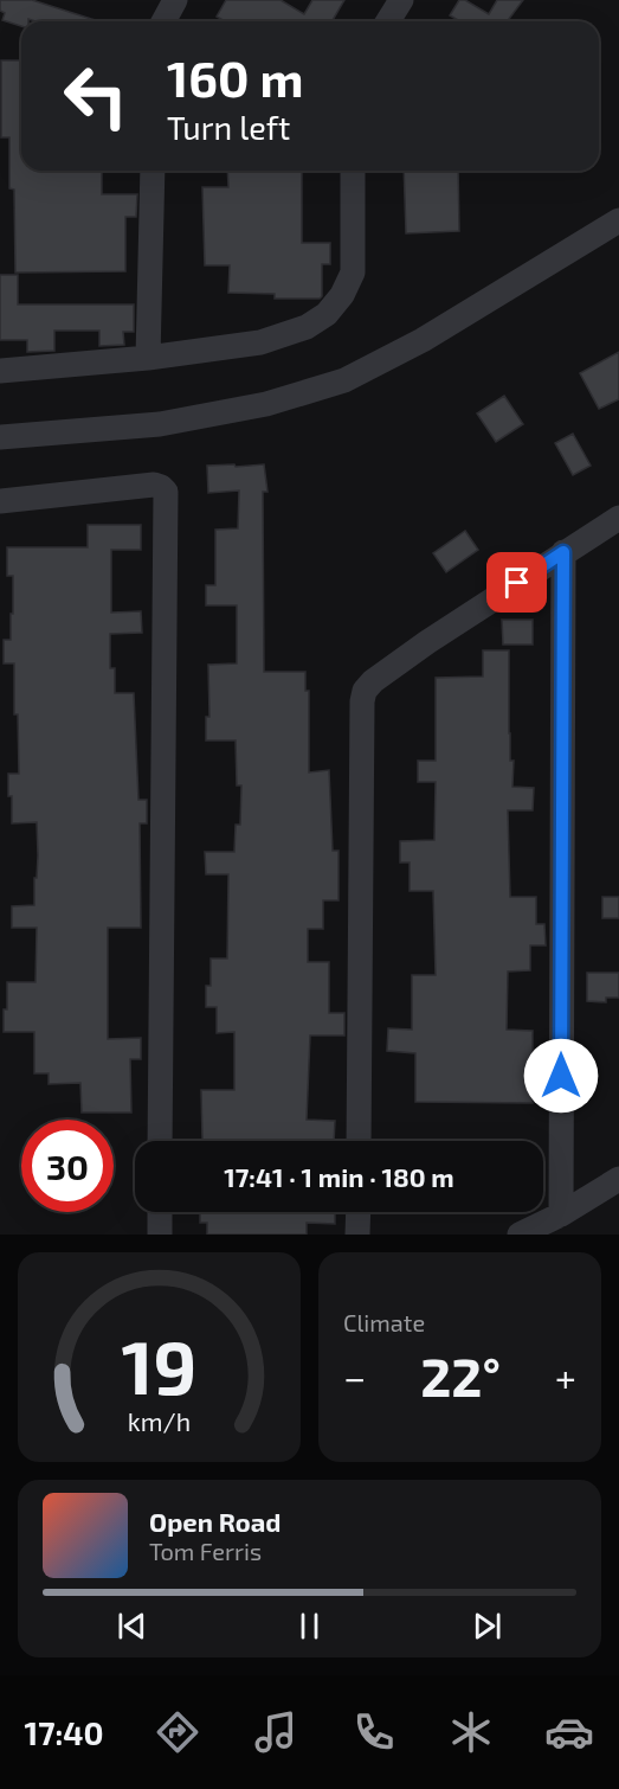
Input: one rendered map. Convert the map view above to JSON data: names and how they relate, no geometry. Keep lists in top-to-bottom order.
{
  "page": {
    "turn": ["160 m", "Turn left"],
    "limit": "30",
    "trip": "17:41 · 1 min · 180 m",
    "tile": "Climate",
    "heat": ["−", "22°", "+"],
    "song": ["Open Road", "Tom Ferris"],
    "tabs": "17:40",
    "gauge": ["19", "km/h"]
  }
}
